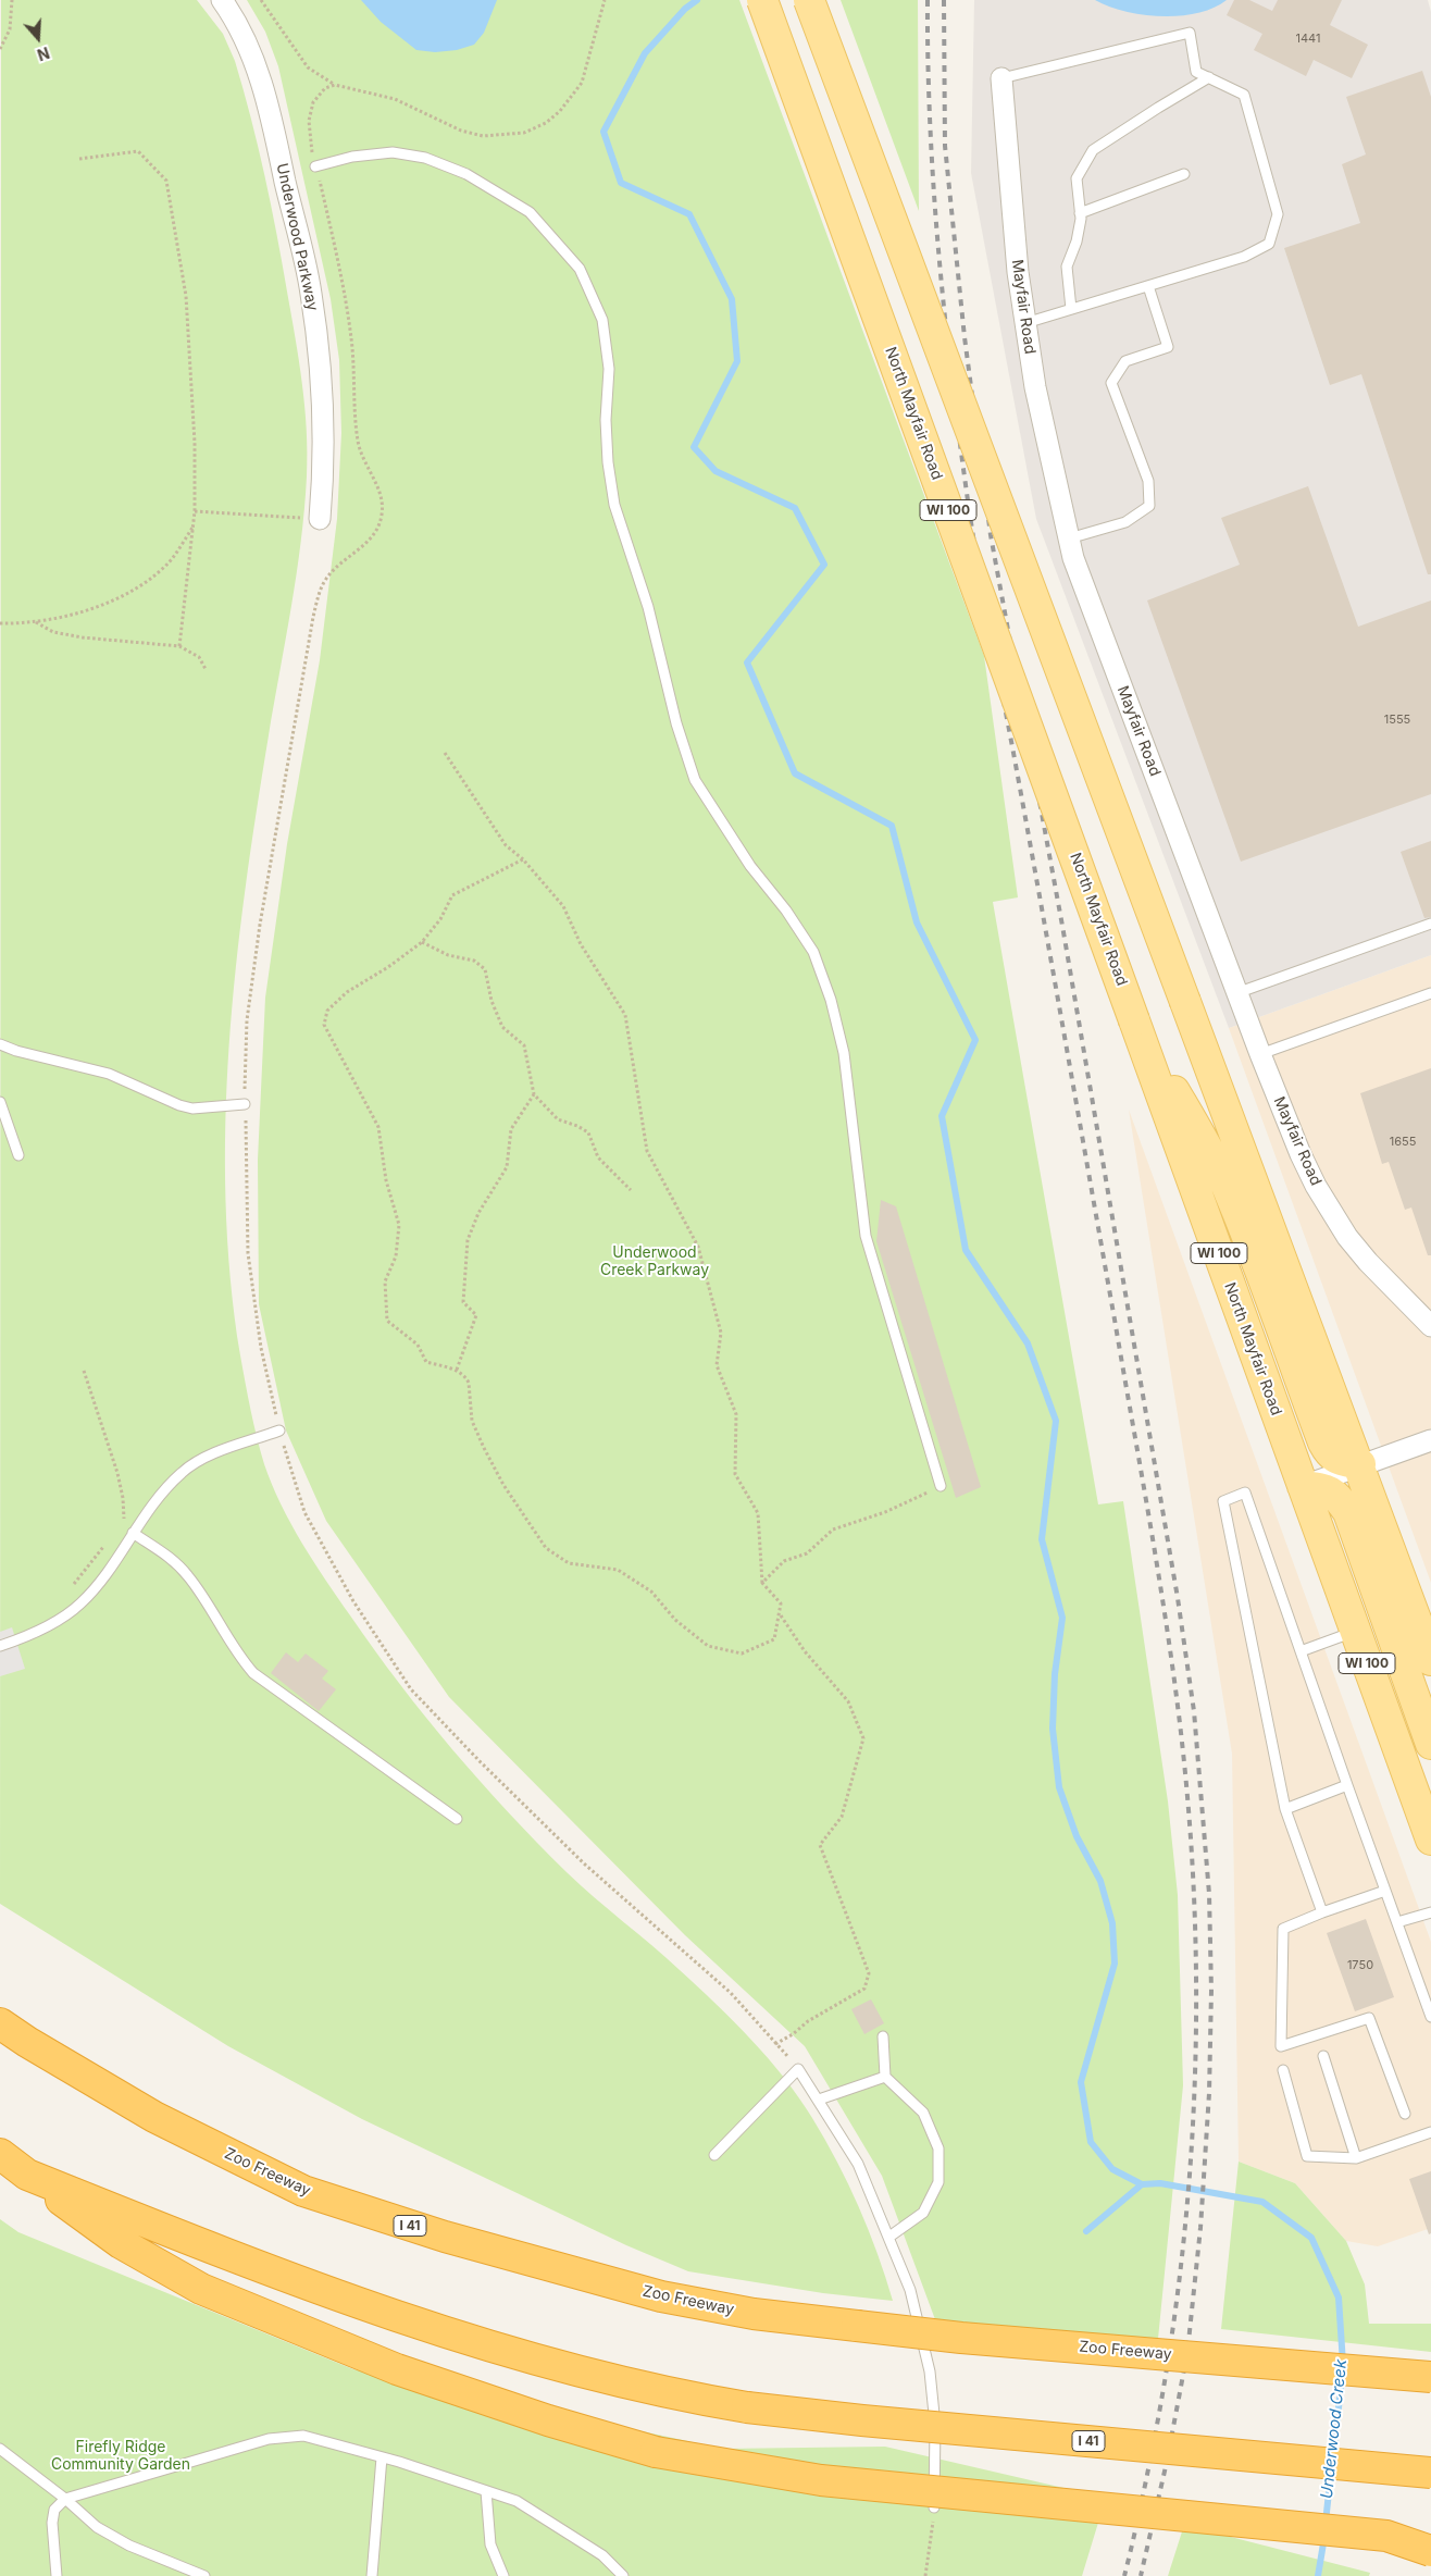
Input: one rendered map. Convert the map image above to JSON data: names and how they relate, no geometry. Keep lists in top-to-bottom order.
{
  "streets": {
    "highway": ["Zoo Freeway", "I 41"],
    "main road": ["North Mayfair Road", "WI 100"],
    "street": ["Underwood Parkway", "Mayfair Road"]
  },
  "water": ["Underwood Creek"],
  "parks": ["Underwood Creek Parkway", "Firefly Ridge Community Garden"],
  "house_numbers": [
    "1441",
    "1555",
    "1655",
    "1750"
  ],
  "north": "bottom"
}
